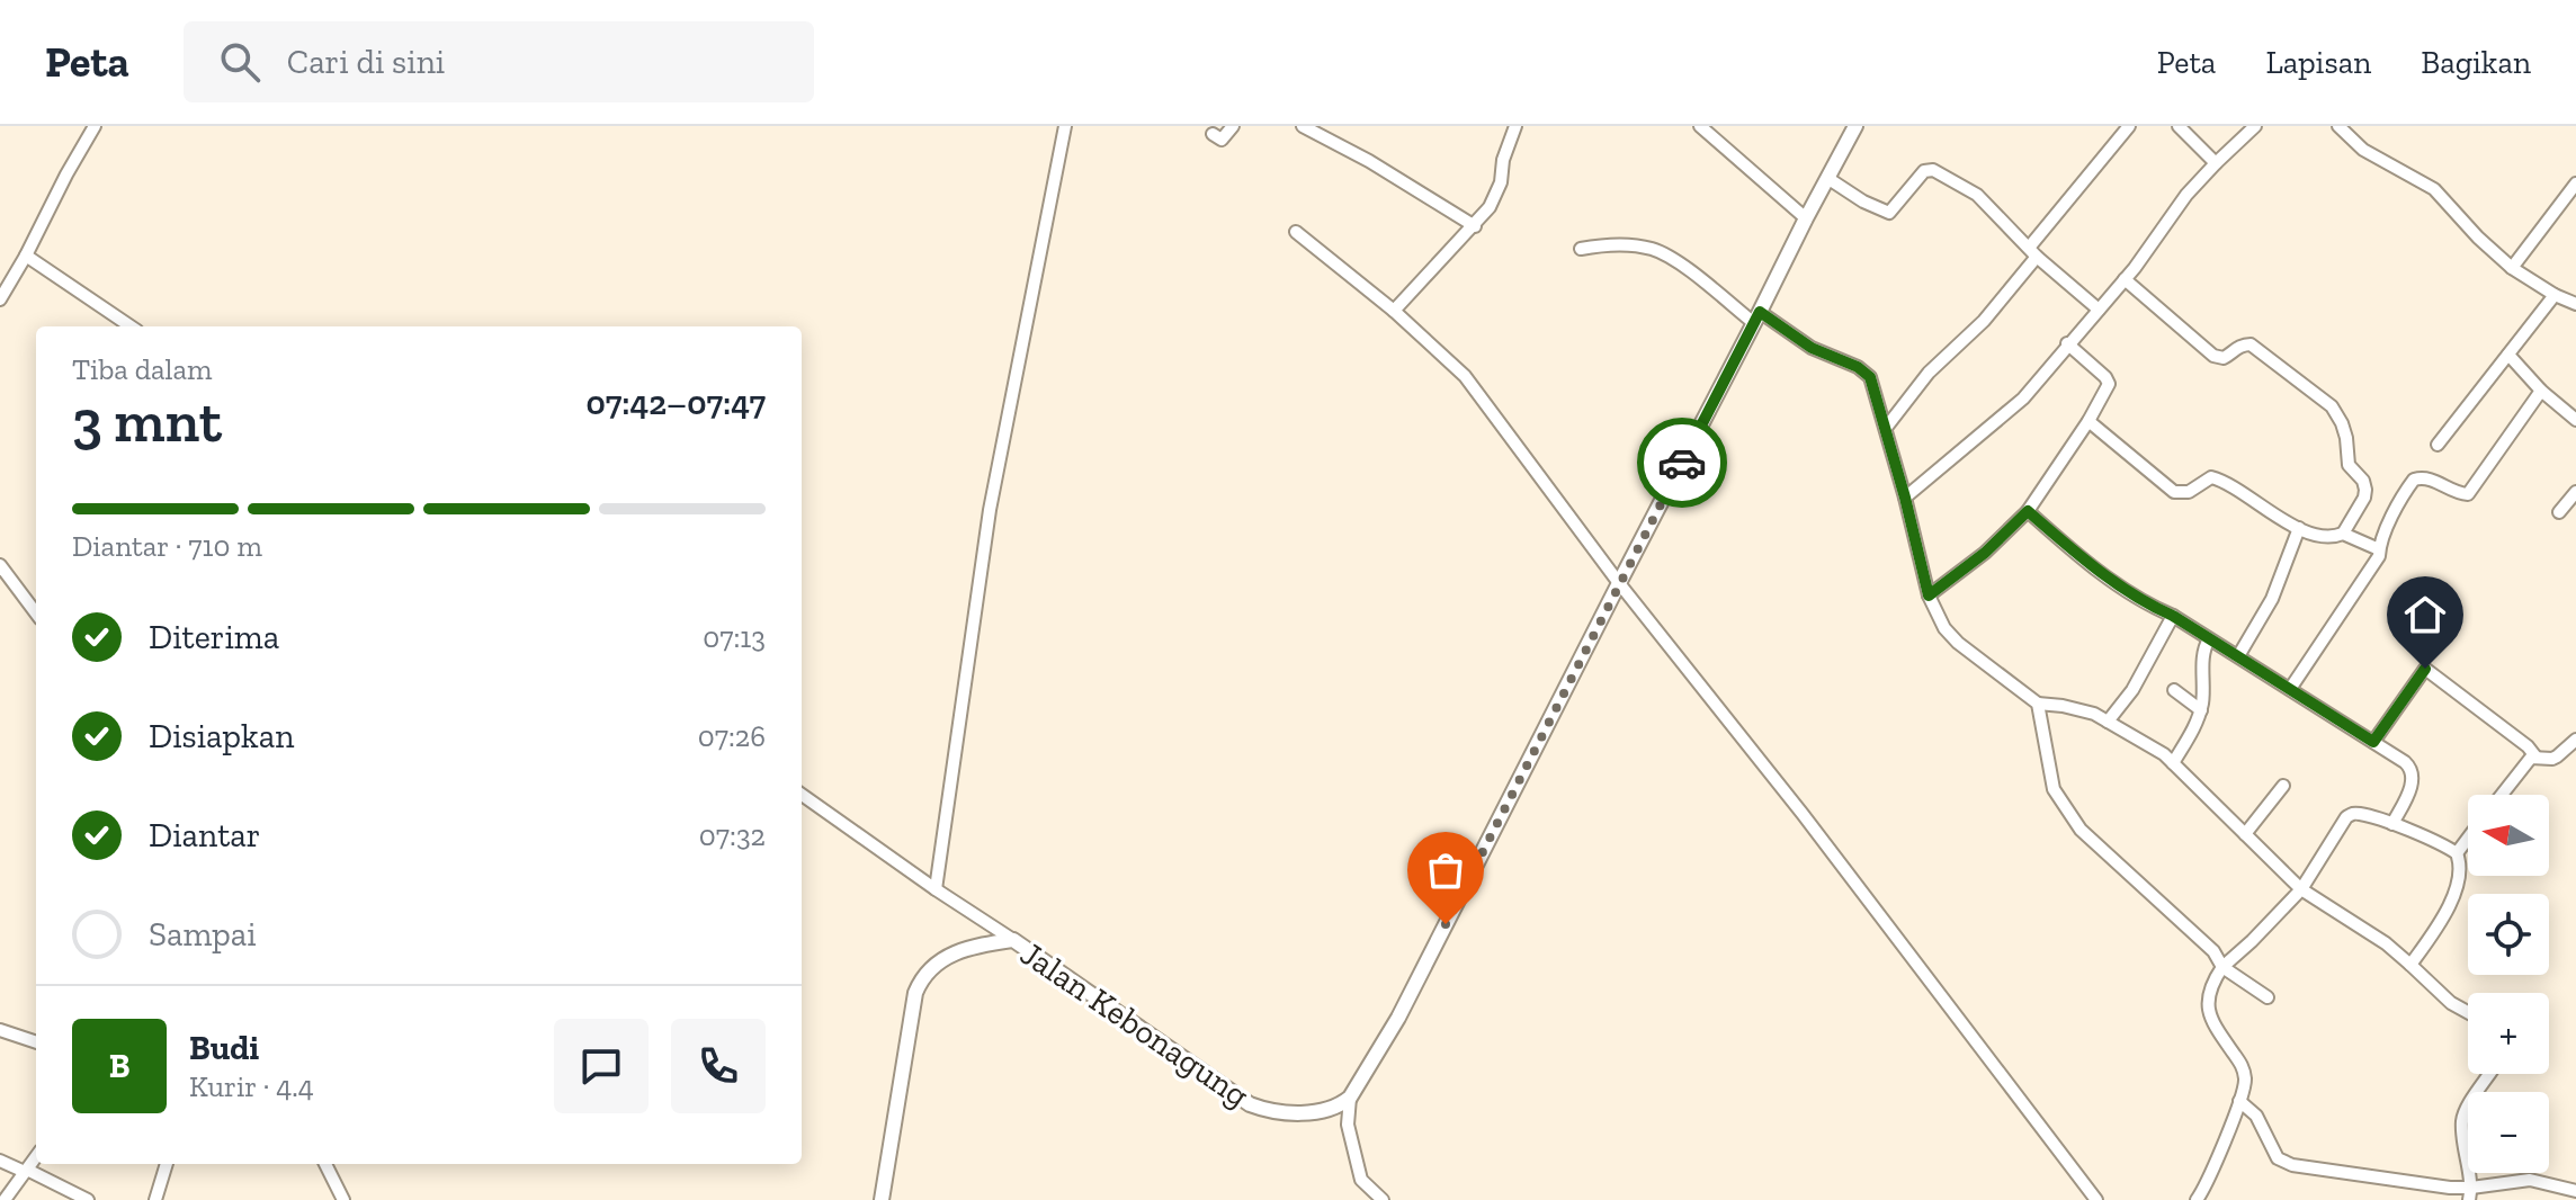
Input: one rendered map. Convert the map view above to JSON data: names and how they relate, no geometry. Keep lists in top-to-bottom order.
{
  "streets": {
    "main road": ["Jalan Kebonagung"]
  },
  "north": "left",
  "page": {
    "header": "Peta",
    "search": "Cari di sini",
    "nav": ["Peta", "Lapisan", "Bagikan"],
    "heading": ["3 mnt", "Tiba dalam", "07:42–07:47"],
    "panel": ["Budi", "Kurir · 4.4"],
    "bar": "Diantar · 710 m",
    "list": [
      ["Diterima", "07:13"],
      ["Disiapkan", "07:26"],
      ["Diantar", "07:32"],
      "Sampai"
    ],
    "map_buttons": ["+", "−"],
    "round": "B"
  }
}
